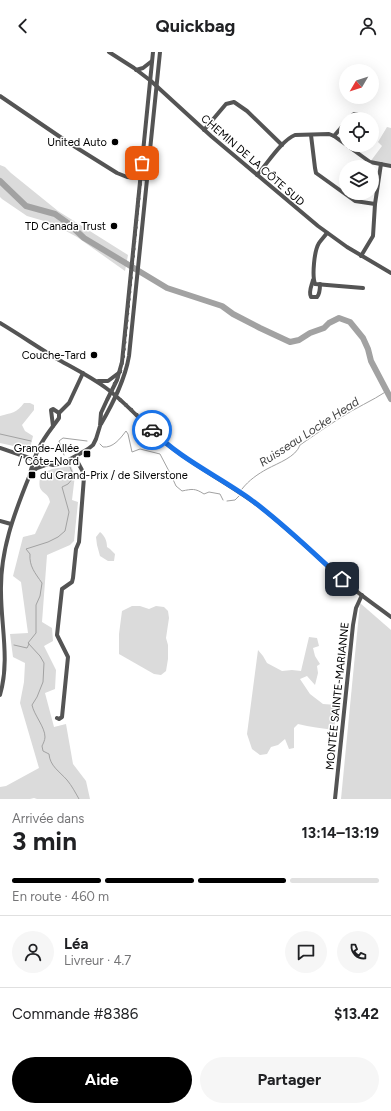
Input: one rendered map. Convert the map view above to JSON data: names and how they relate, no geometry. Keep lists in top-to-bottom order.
{
  "streets": {
    "street": ["CHEMIN DE LA CÔTE SUD", "MONTÉE SAINTE-MARIANNE"]
  },
  "water": ["Ruisseau Locke Head"],
  "places": {
    "other": ["United Auto", "TD Canada Trust", "Couche-Tard"],
    "transit": ["Grande-Allée / Côte-Nord", "du Grand-Prix / de Silverstone"]
  },
  "north": "bottom left",
  "page": {
    "header": "Quickbag",
    "heading": ["3 min", "Arrivée dans", "13:14–13:19"],
    "panel": [
      "Léa",
      "Livreur · 4.7",
      "Commande #8386",
      "$13.42"
    ],
    "bar": "En route · 460 m",
    "buttons": ["Aide", "Partager"]
  }
}
